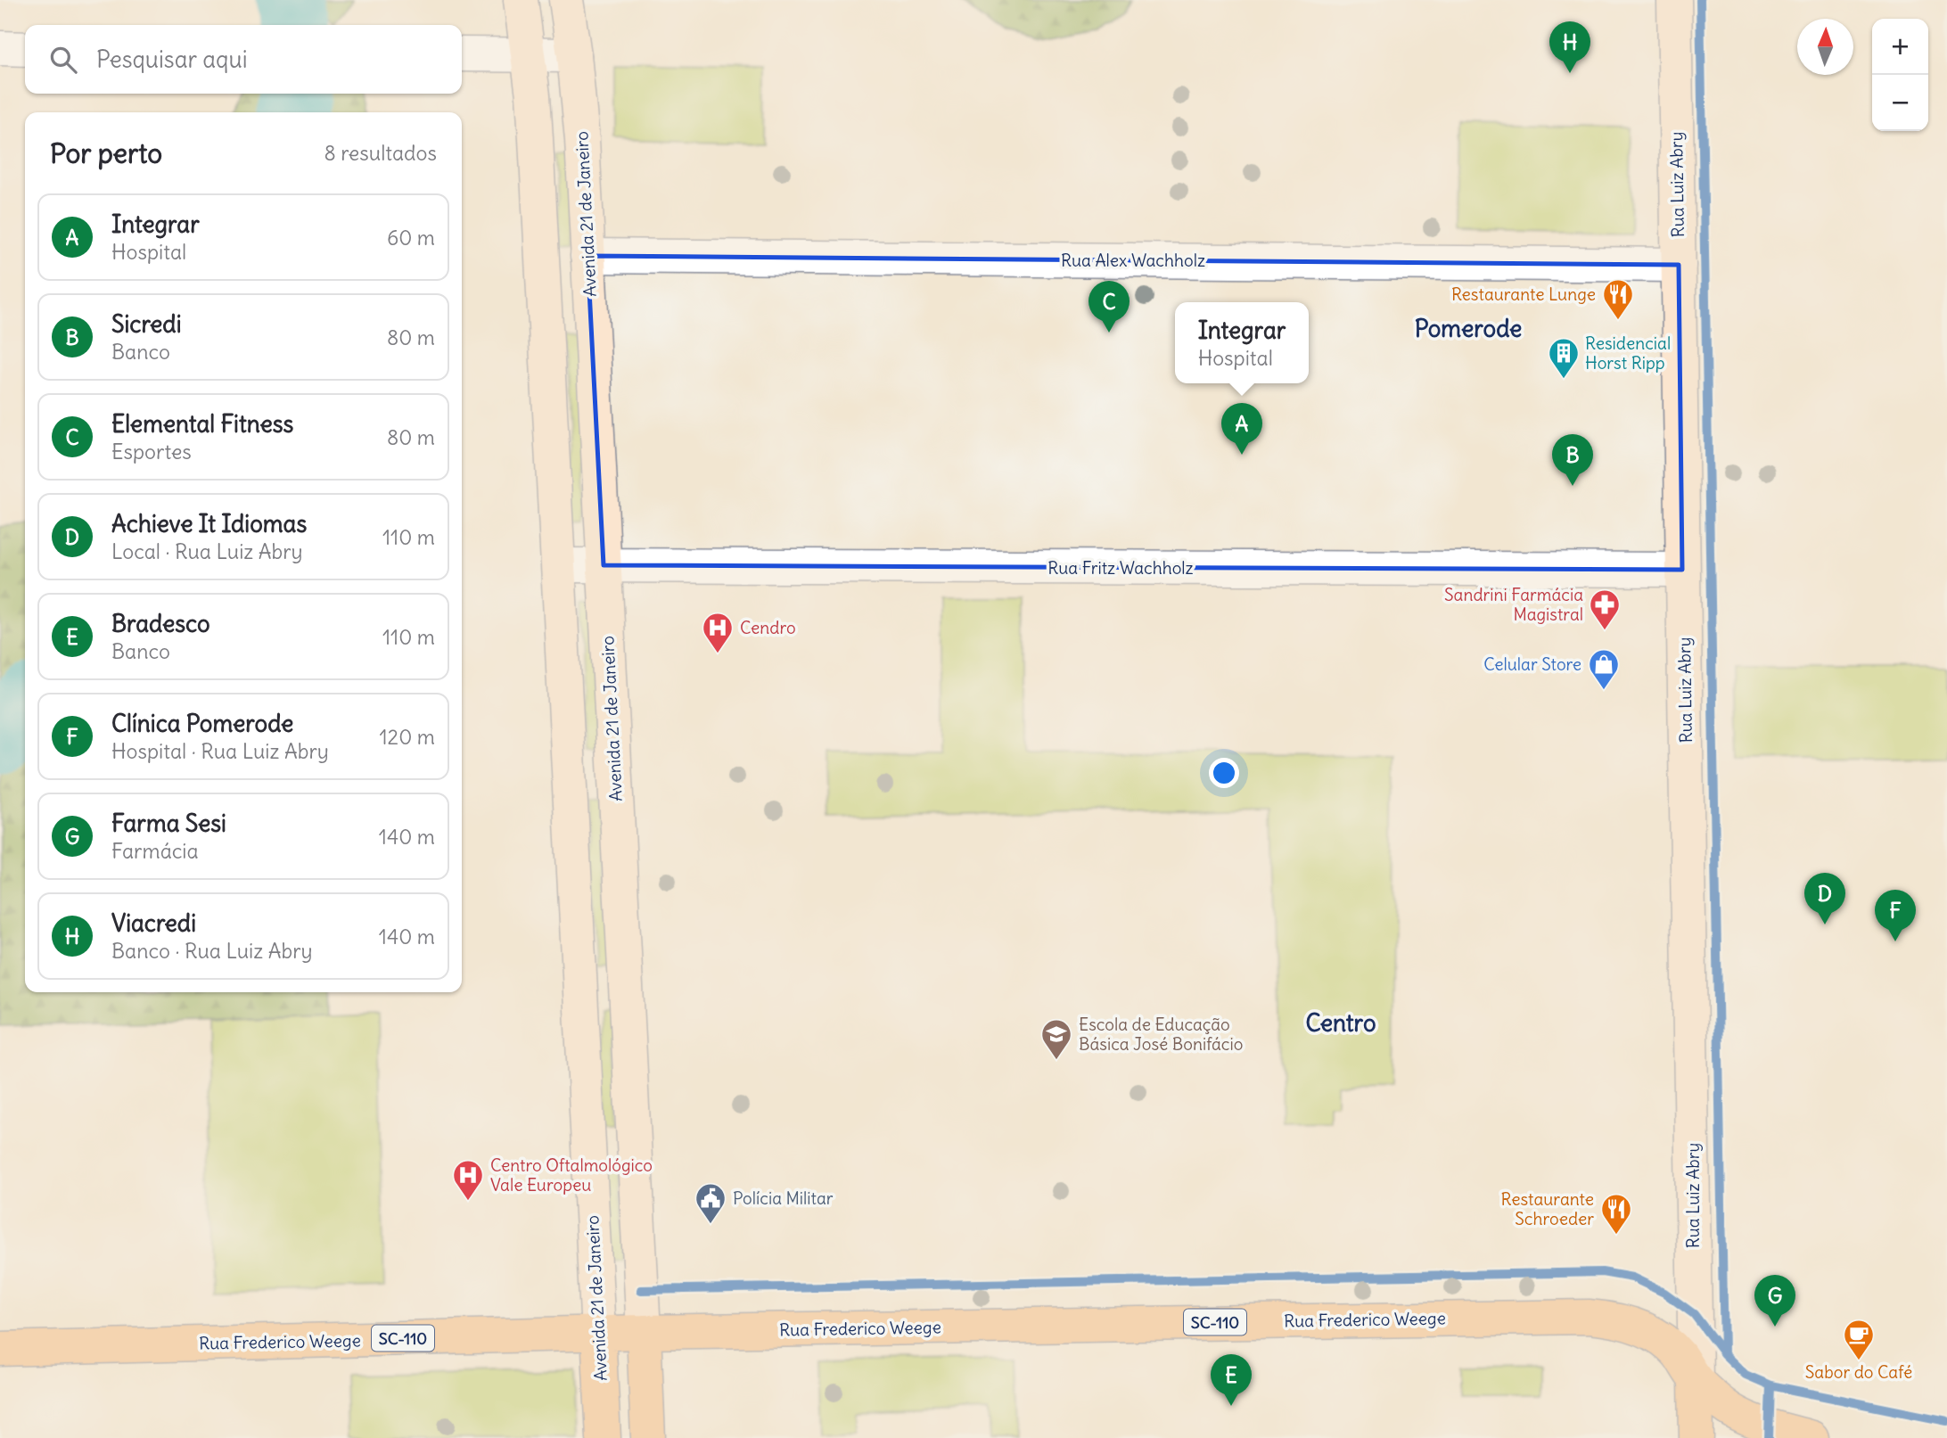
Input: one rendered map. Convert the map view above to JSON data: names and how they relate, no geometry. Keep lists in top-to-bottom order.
{
  "streets": {
    "main road": [
      "Rua Luiz Abry",
      "Avenida 21 de Janeiro",
      "Rua Frederico Weege",
      "SC-110"
    ],
    "street": ["Rua Alex Wachholz", "Rua Fritz Wachholz"]
  },
  "crossings": [
    ["Rua Luiz Abry", "Rua Alex Wachholz"],
    ["Rua Luiz Abry", "Rua Fritz Wachholz"],
    ["Rua Luiz Abry", "Rua Frederico Weege"],
    ["Avenida 21 de Janeiro", "Rua Alex Wachholz"],
    ["Avenida 21 de Janeiro", "Rua Fritz Wachholz"],
    ["Avenida 21 de Janeiro", "Rua Frederico Weege"]
  ],
  "districts": ["Pomerode", "Centro"],
  "places": {
    "restaurant": ["Restaurante Lunge", "Restaurante Schroeder"],
    "building": ["Residencial Horst Ripp"],
    "pharmacy": ["Sandrini Farmácia Magistral"],
    "hospital": ["Cendro", "Centro Oftalmológico Vale Europeu"],
    "shop": ["Celular Store"],
    "school or university": ["Escola de Educação Básica José Bonifácio"],
    "public building": ["Polícia Militar"],
    "cafe": ["Sabor do Café"]
  },
  "north": "top",
  "page": {
    "map_buttons": ["+", "−"],
    "pins": [
      "H",
      "C",
      "A",
      "B",
      "D",
      "F",
      "G",
      "E"
    ],
    "search": "Pesquisar aqui",
    "heading": ["Por perto", "8 resultados"],
    "list": [
      {
        "mark": "A",
        "name": "Integrar",
        "note": "Hospital",
        "value": "60 m"
      },
      {
        "mark": "B",
        "name": "Sicredi",
        "note": "Banco",
        "value": "80 m"
      },
      {
        "mark": "C",
        "name": "Elemental Fitness",
        "note": "Esportes",
        "value": "80 m"
      },
      {
        "mark": "D",
        "name": "Achieve It Idiomas",
        "note": "Local · Rua Luiz Abry",
        "value": "110 m"
      },
      {
        "mark": "E",
        "name": "Bradesco",
        "note": "Banco",
        "value": "110 m"
      },
      {
        "mark": "F",
        "name": "Clínica Pomerode",
        "note": "Hospital · Rua Luiz Abry",
        "value": "120 m"
      },
      {
        "mark": "G",
        "name": "Farma Sesi",
        "note": "Farmácia",
        "value": "140 m"
      },
      {
        "mark": "H",
        "name": "Viacredi",
        "note": "Banco · Rua Luiz Abry",
        "value": "140 m"
      }
    ],
    "popup": ["Integrar", "Hospital"]
  }
}
